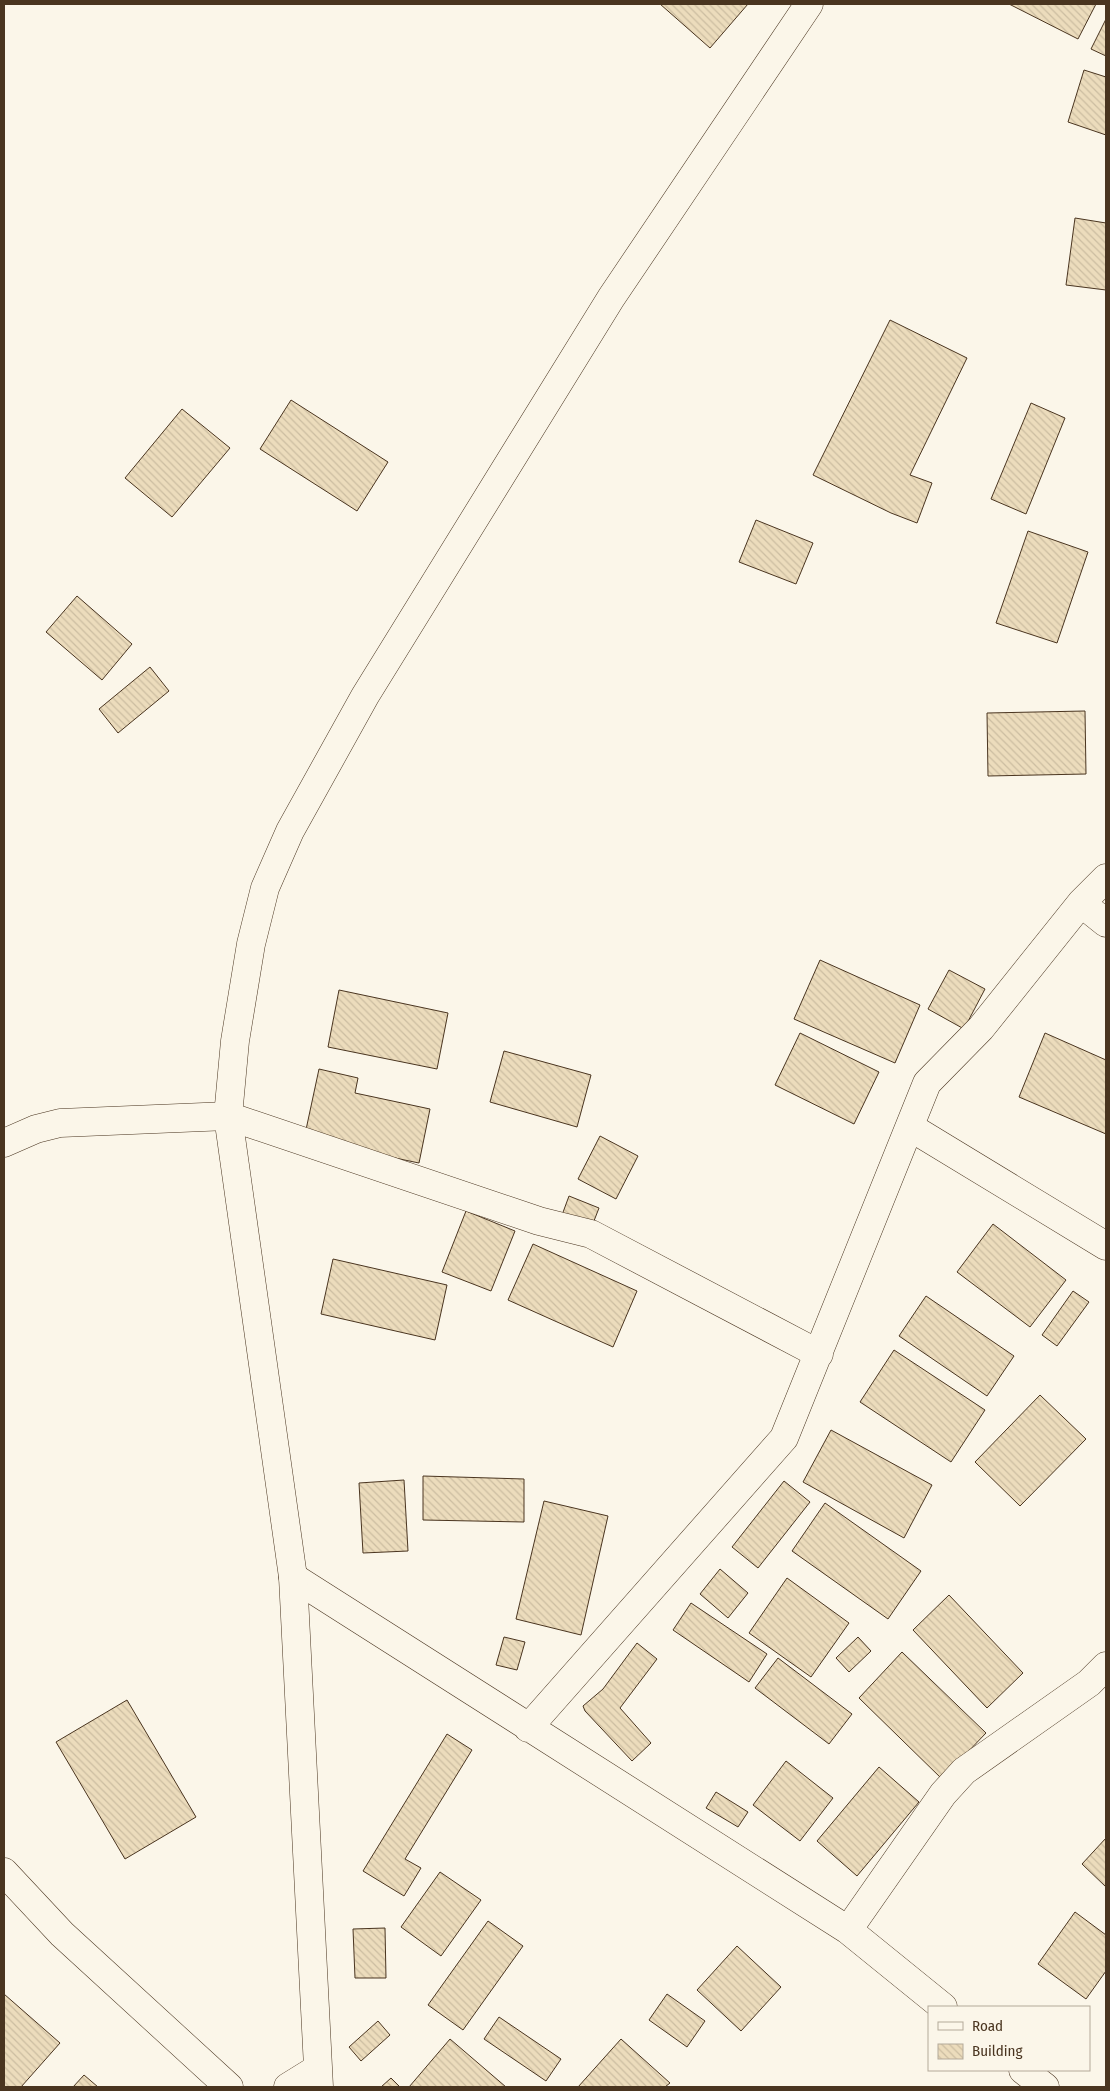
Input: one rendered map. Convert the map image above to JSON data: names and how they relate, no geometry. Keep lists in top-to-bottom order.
{
  "legend": ["Road", "Building"]
}
